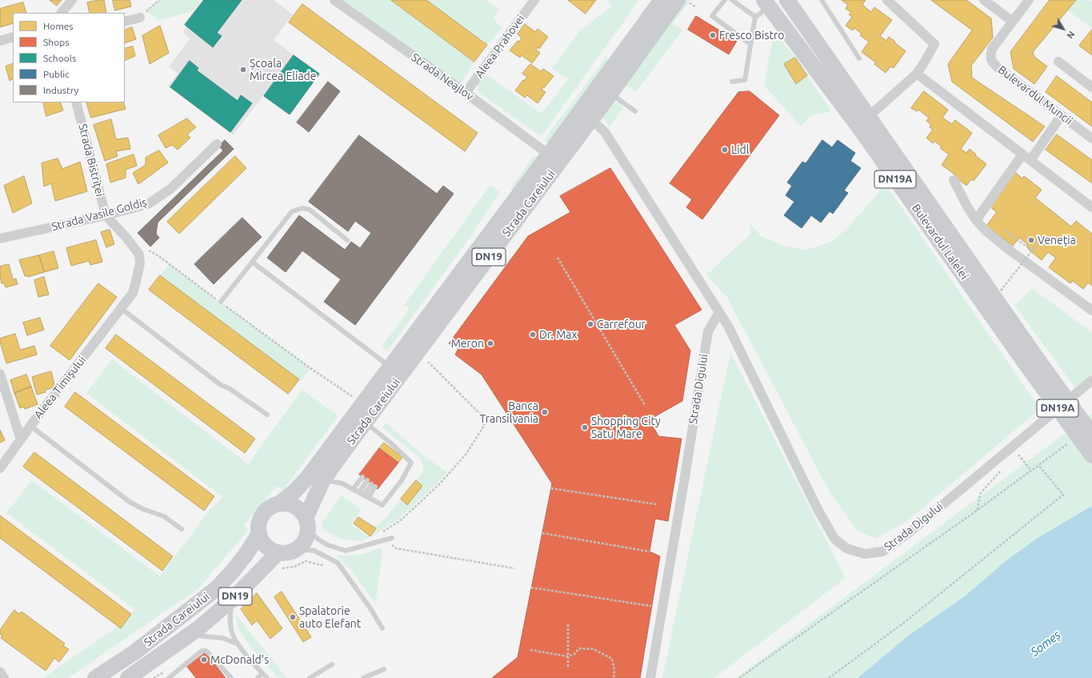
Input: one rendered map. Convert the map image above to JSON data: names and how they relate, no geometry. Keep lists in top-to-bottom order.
{
  "streets": {
    "main road": [
      "DN19A",
      "Strada Careiului",
      "Bulevardul Lalelei",
      "DN19"
    ],
    "street": [
      "Aleea Prahovei",
      "Strada Neajlov",
      "Bulevardul Muncii",
      "Strada Bistriței",
      "Strada Vasile Goldiș",
      "Aleea Timișului",
      "Strada Digului"
    ]
  },
  "crossings": [
    ["Aleea Prahovei", "Strada Neajlov"],
    ["Strada Neajlov", "Strada Careiului"],
    ["Strada Bistriței", "Strada Vasile Goldiș"],
    ["Strada Bistriței", "Aleea Timișului"],
    ["DN19A", "Bulevardul Lalelei"],
    ["Strada Careiului", "DN19"],
    ["Strada Careiului", "Strada Digului"]
  ],
  "water": ["Someș"],
  "places": [
    "Fresco Bistro",
    "Școala Mircea Eliade",
    "Lidl",
    "Veneția",
    "Carrefour",
    "Dr. Max",
    "Meron",
    "Banca Transilvania",
    "Shopping City Satu Mare",
    "Spalatorie auto Elefant",
    "McDonald's"
  ],
  "legend": [
    "Homes",
    "Shops",
    "Schools",
    "Public",
    "Industry"
  ],
  "north": "bottom right"
}
